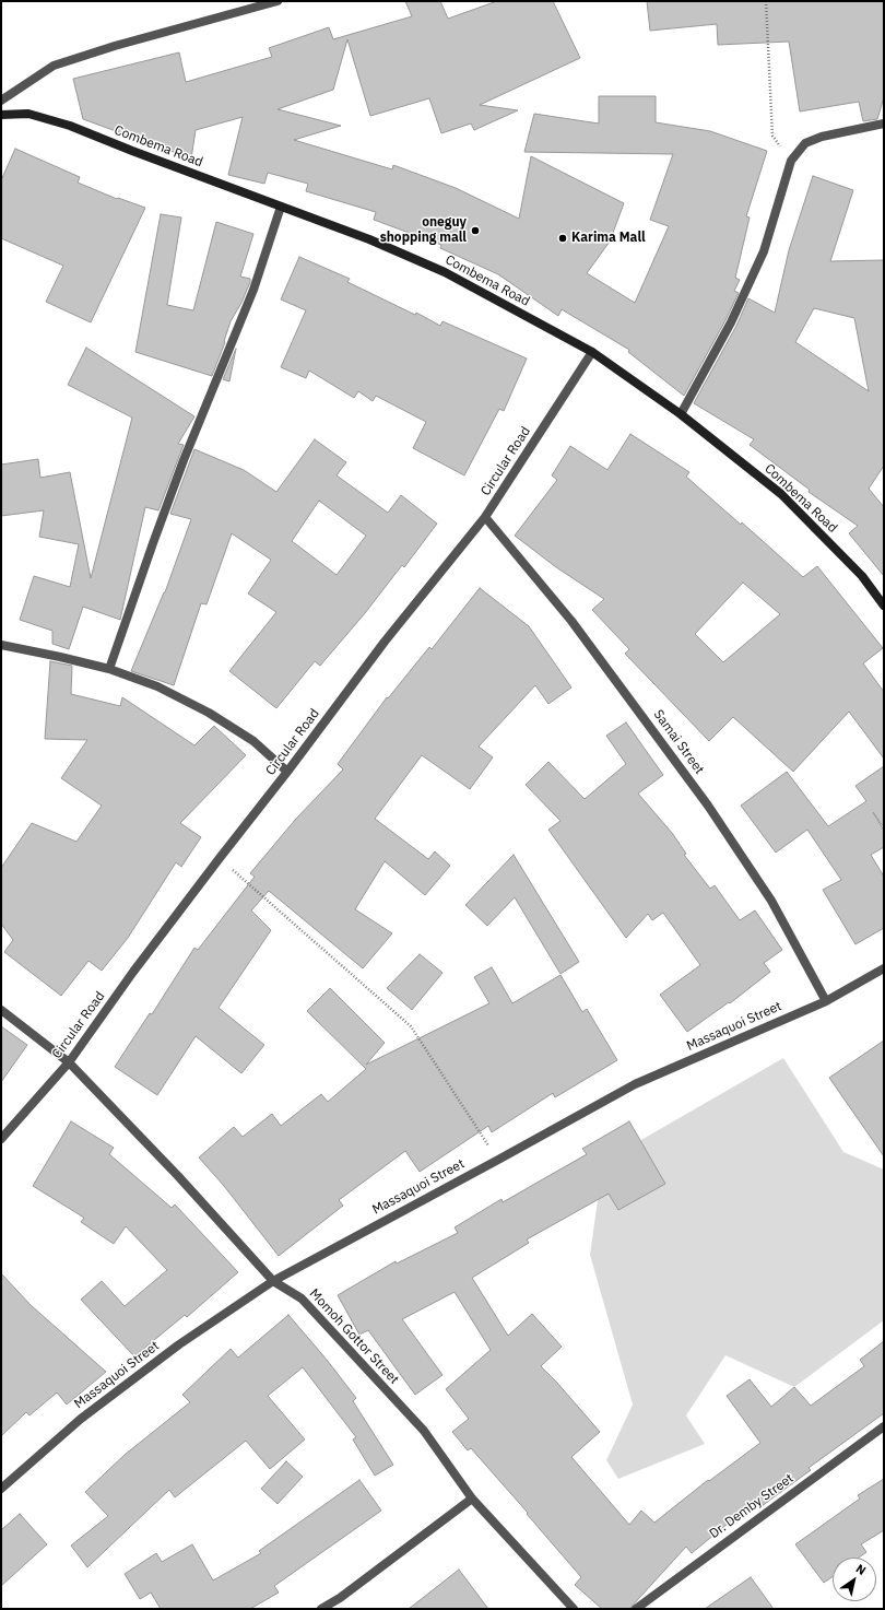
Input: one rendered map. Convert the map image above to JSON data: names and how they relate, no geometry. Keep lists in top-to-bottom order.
{
  "streets": {
    "street": [
      "Combema Road",
      "Circular Road",
      "Samai Street",
      "Massaquoi Street",
      "Momoh Gottor Street",
      "Dr. Demby Street"
    ]
  },
  "crossings": [
    ["Combema Road", "Circular Road"],
    ["Circular Road", "Samai Street"],
    ["Circular Road", "Momoh Gottor Street"],
    ["Samai Street", "Massaquoi Street"],
    ["Massaquoi Street", "Momoh Gottor Street"]
  ],
  "places": ["oneguy shopping mall", "Karima Mall"],
  "north": "top right"
}
